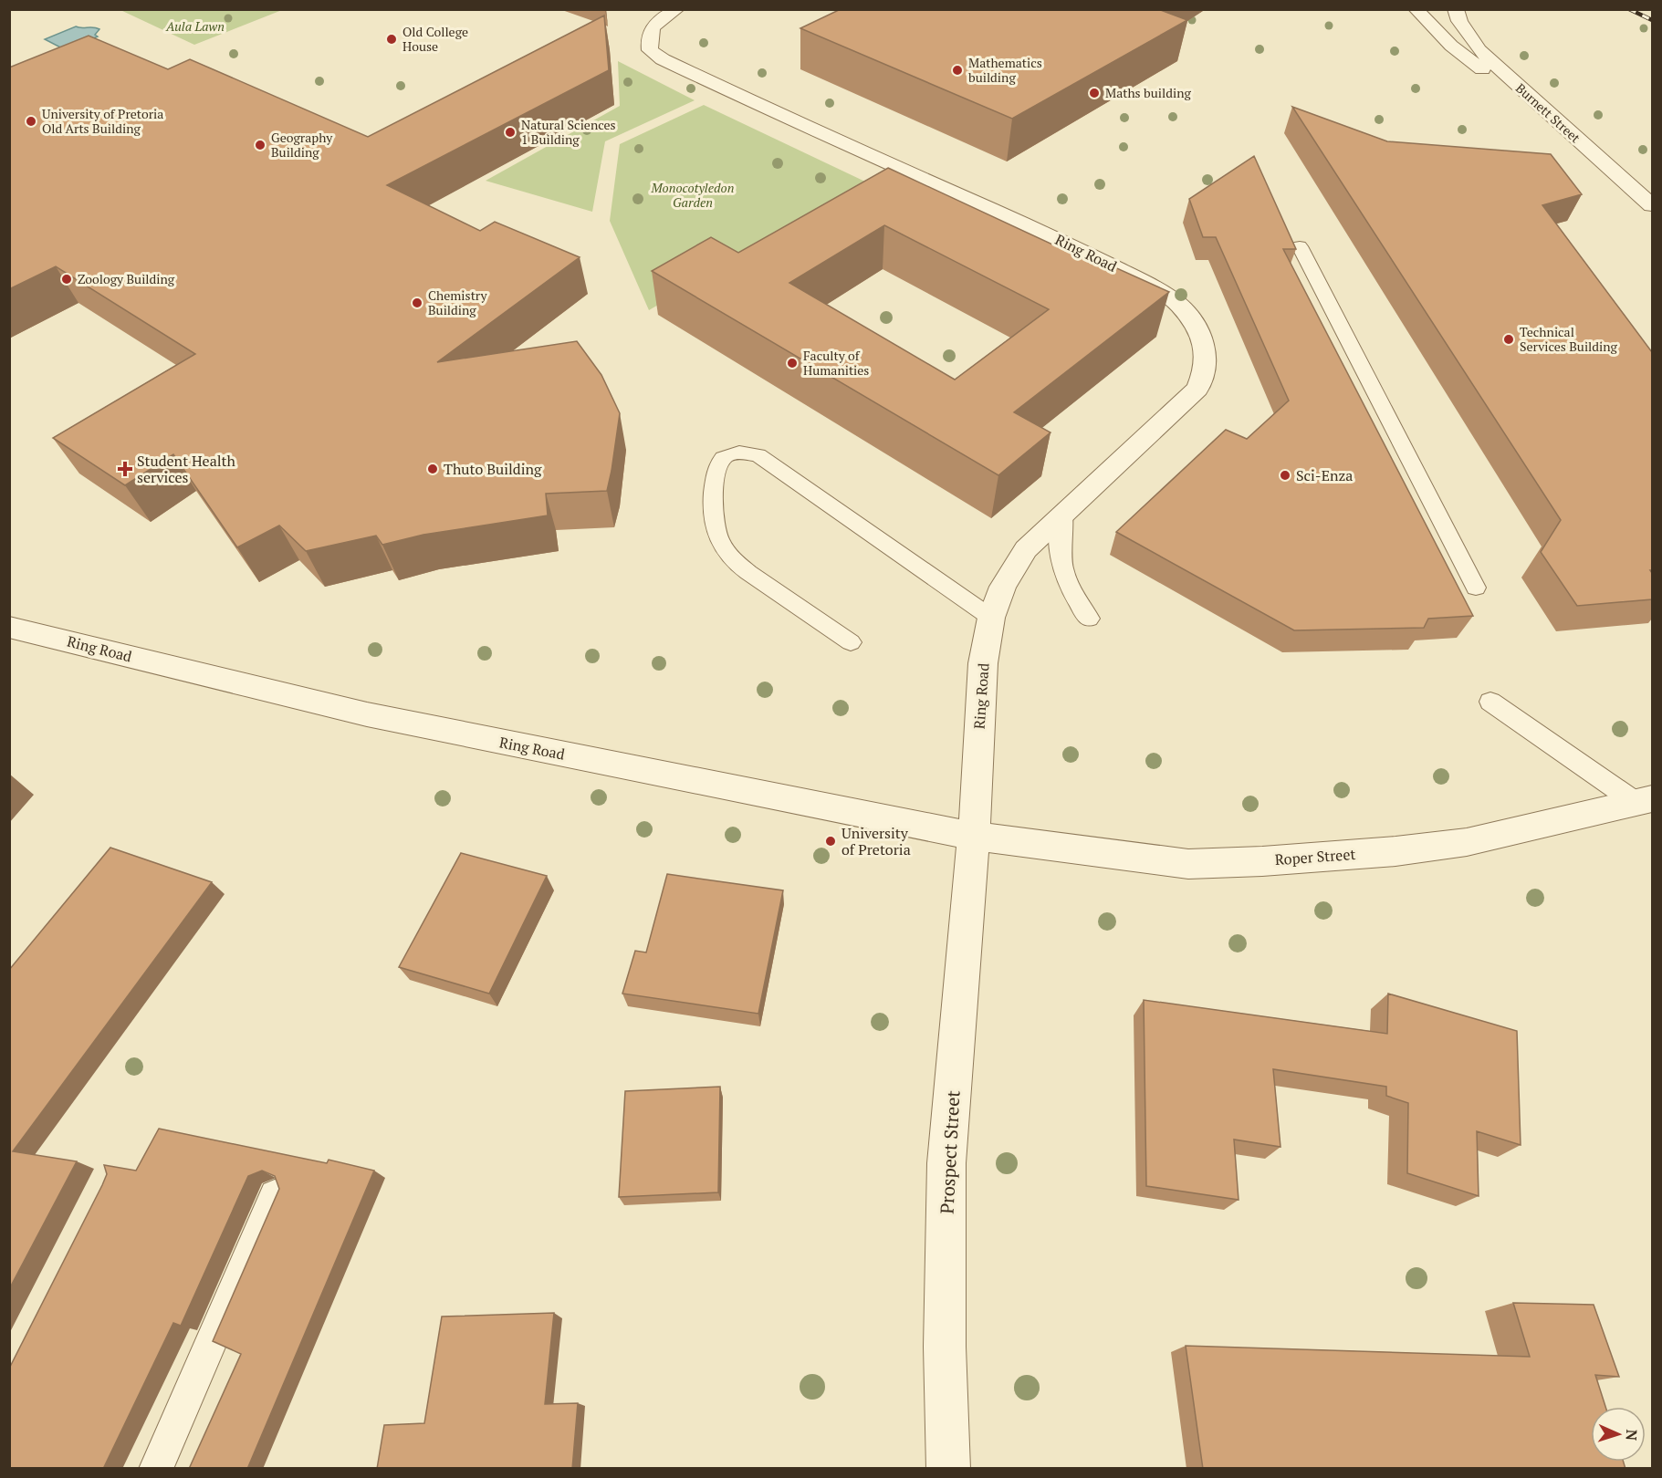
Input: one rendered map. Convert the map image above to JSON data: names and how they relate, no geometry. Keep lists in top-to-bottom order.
{
  "streets": {
    "street": [
      "Burnett Street",
      "Ring Road",
      "Roper Street",
      "Prospect Street"
    ]
  },
  "crossings": [
    ["Ring Road", "Roper Street"],
    ["Ring Road", "Prospect Street"],
    ["Roper Street", "Prospect Street"]
  ],
  "parks": ["Aula Lawn", "Monocotyledon Garden"],
  "places": {
    "other": [
      "Old College House",
      "Mathematics building",
      "Maths building",
      "University of Pretoria Old Arts Building",
      "Natural Sciences 1 Building",
      "Geography Building",
      "Zoology Building",
      "Chemistry Building",
      "Technical Services Building",
      "Faculty of Humanities",
      "Thuto Building",
      "Sci-Enza",
      "University of Pretoria"
    ],
    "health": ["Student Health services"]
  },
  "north": "right"
}
